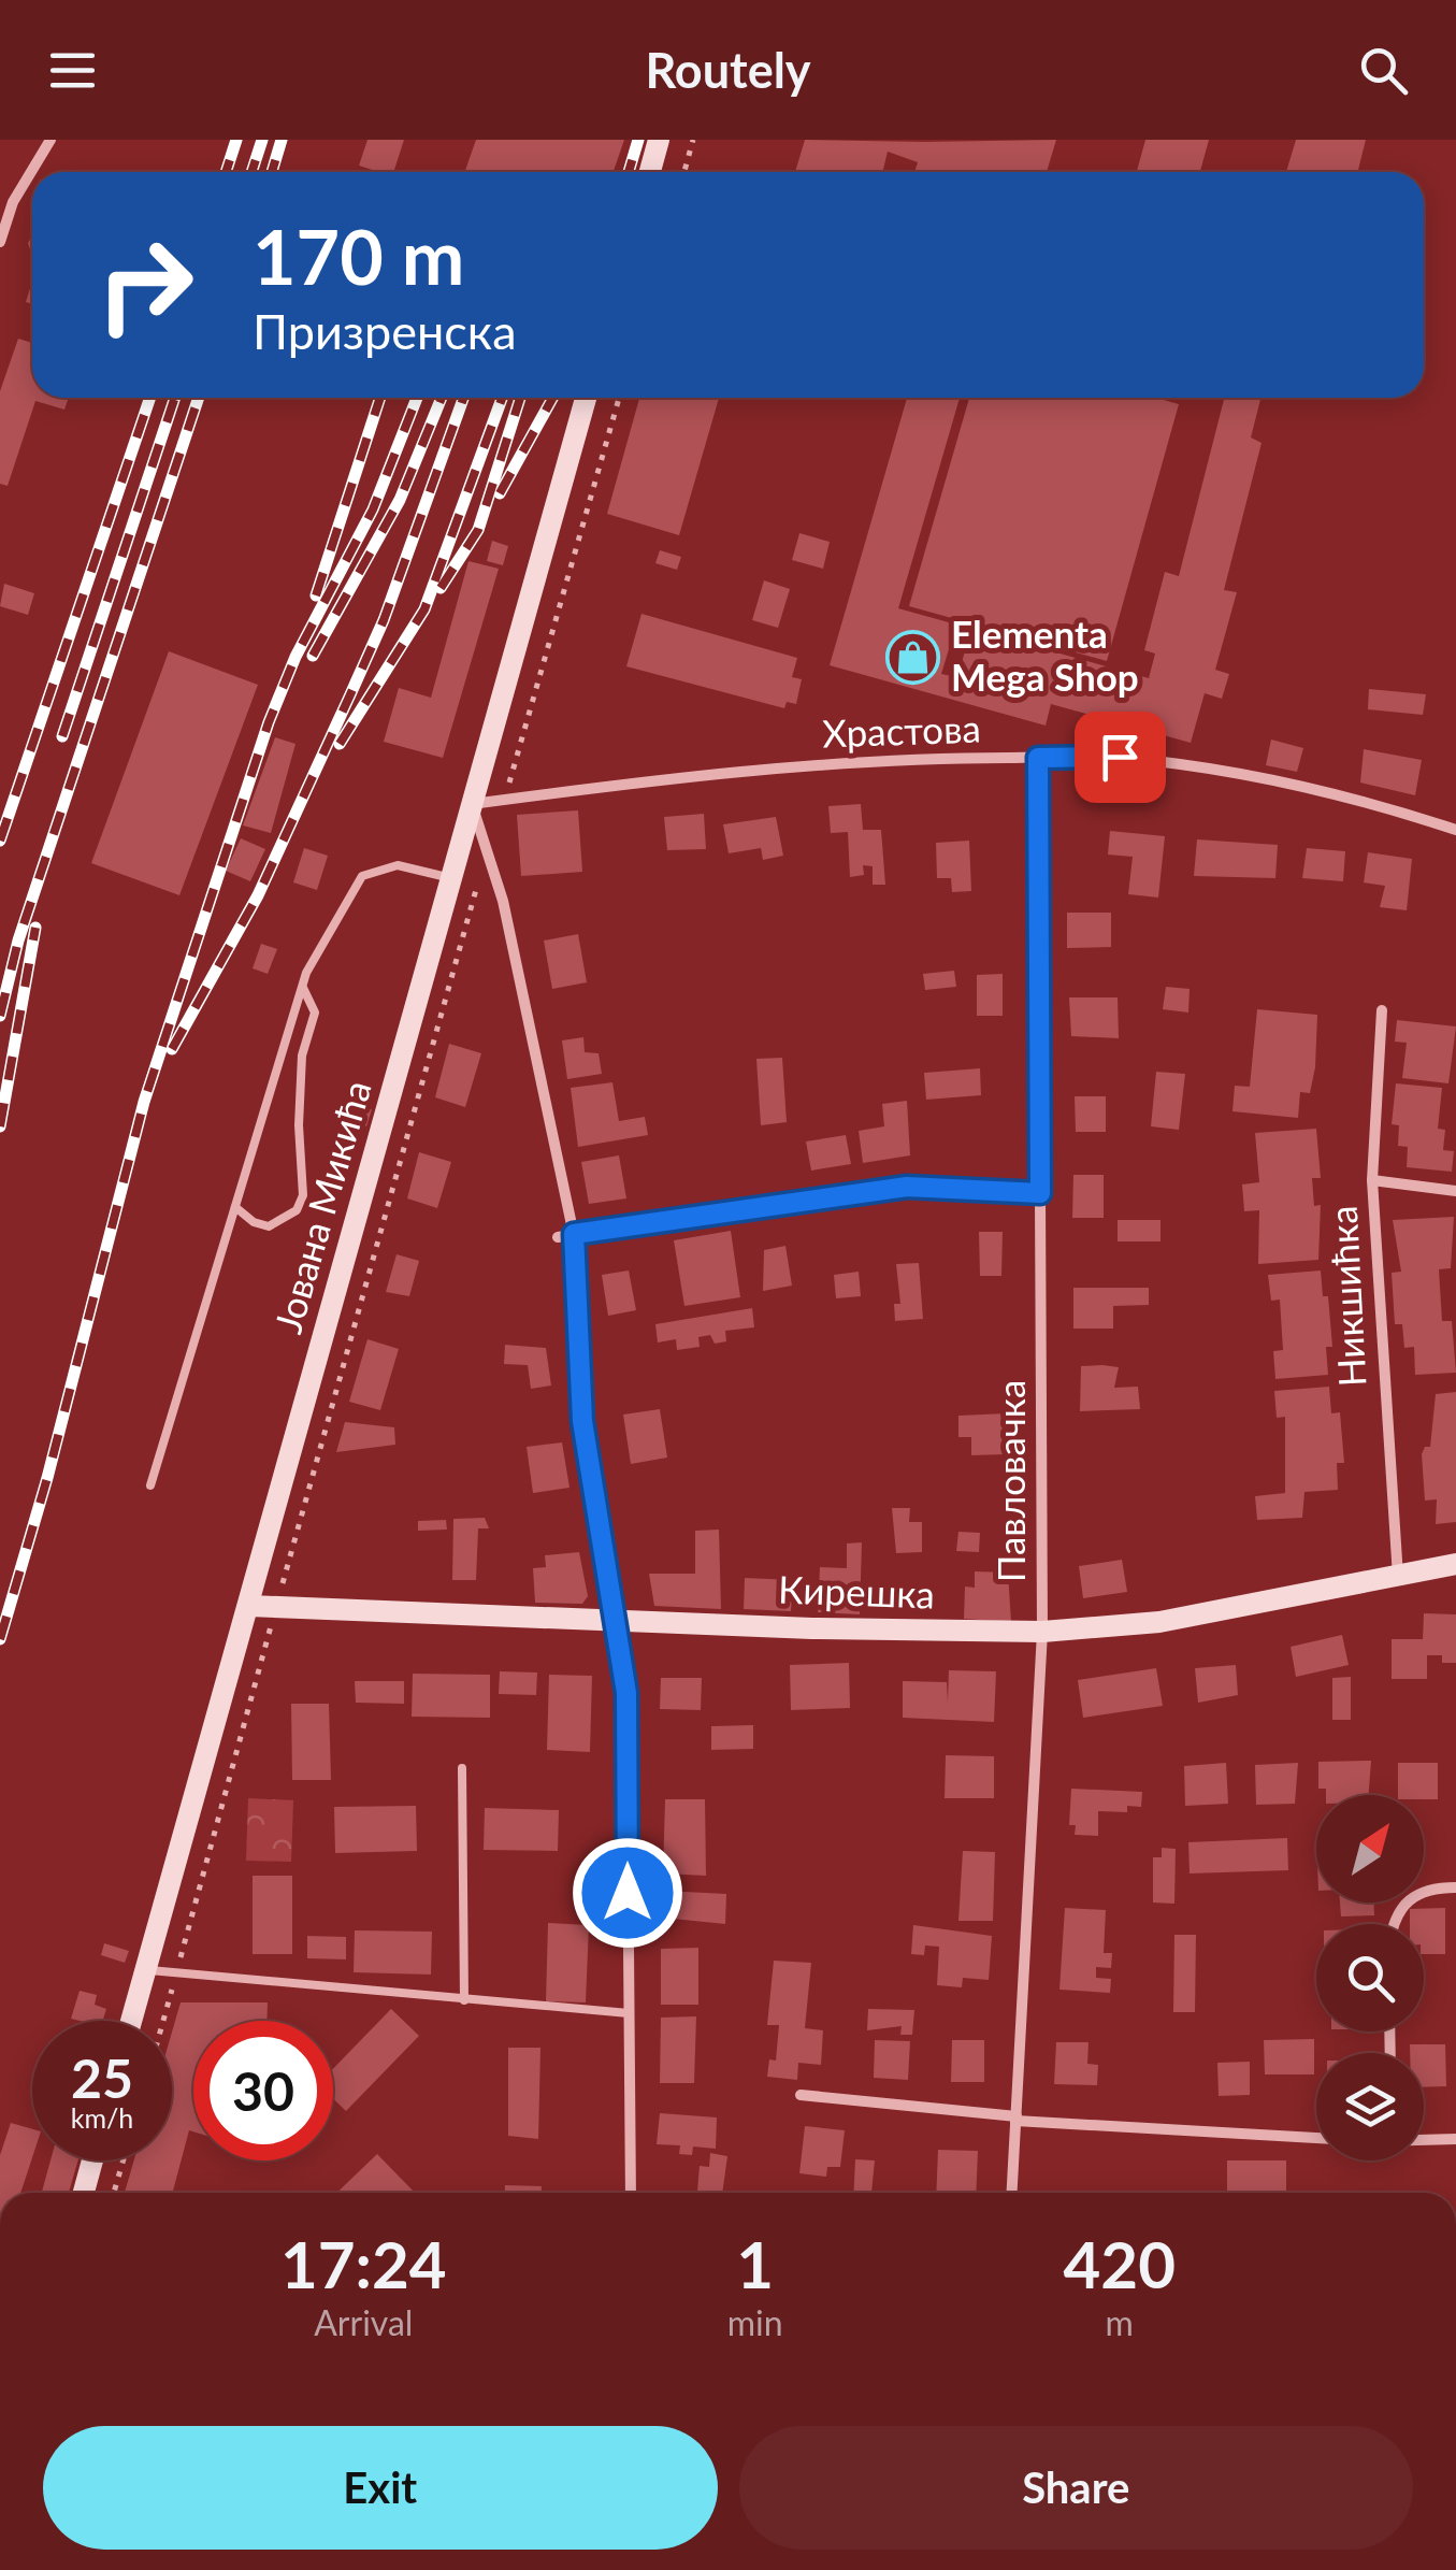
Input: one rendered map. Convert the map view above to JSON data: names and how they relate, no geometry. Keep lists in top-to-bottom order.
{
  "streets": {
    "street": [
      "Храстова",
      "Јована Микића",
      "Никшићка",
      "Павловачка",
      "Кирешка"
    ]
  },
  "crossings": [
    ["Храстова", "Јована Микића"],
    ["Храстова", "Павловачка"],
    ["Јована Микића", "Кирешка"],
    ["Никшићка", "Кирешка"],
    ["Павловачка", "Кирешка"]
  ],
  "places": {
    "shop": ["Elementa Mega Shop"]
  },
  "north": "top right",
  "page": {
    "header": "Routely",
    "turn": ["170 m", "Призренска"],
    "speed": "25 km/h",
    "limit": "30",
    "eta": [
      "17:24",
      "Arrival",
      "1",
      "min",
      "420",
      "m"
    ],
    "buttons": ["Exit", "Share"]
  }
}
